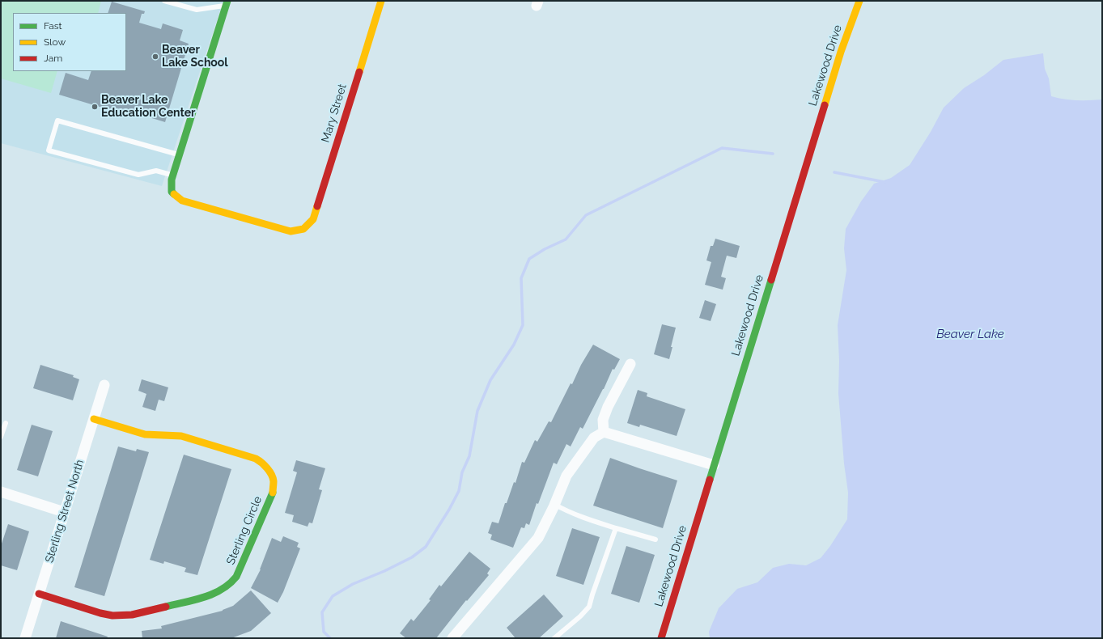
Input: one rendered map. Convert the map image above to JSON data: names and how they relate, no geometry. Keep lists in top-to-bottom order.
{
  "streets": {
    "street": [
      "Lakewood Drive",
      "Mary Street",
      "Sterling Street North",
      "Sterling Circle"
    ]
  },
  "crossings": [
    ["Sterling Street North", "Sterling Circle"]
  ],
  "water": ["Beaver Lake"],
  "places": ["Beaver Lake School", "Beaver Lake Education Center"],
  "legend": ["Fast", "Slow", "Jam"]
}
